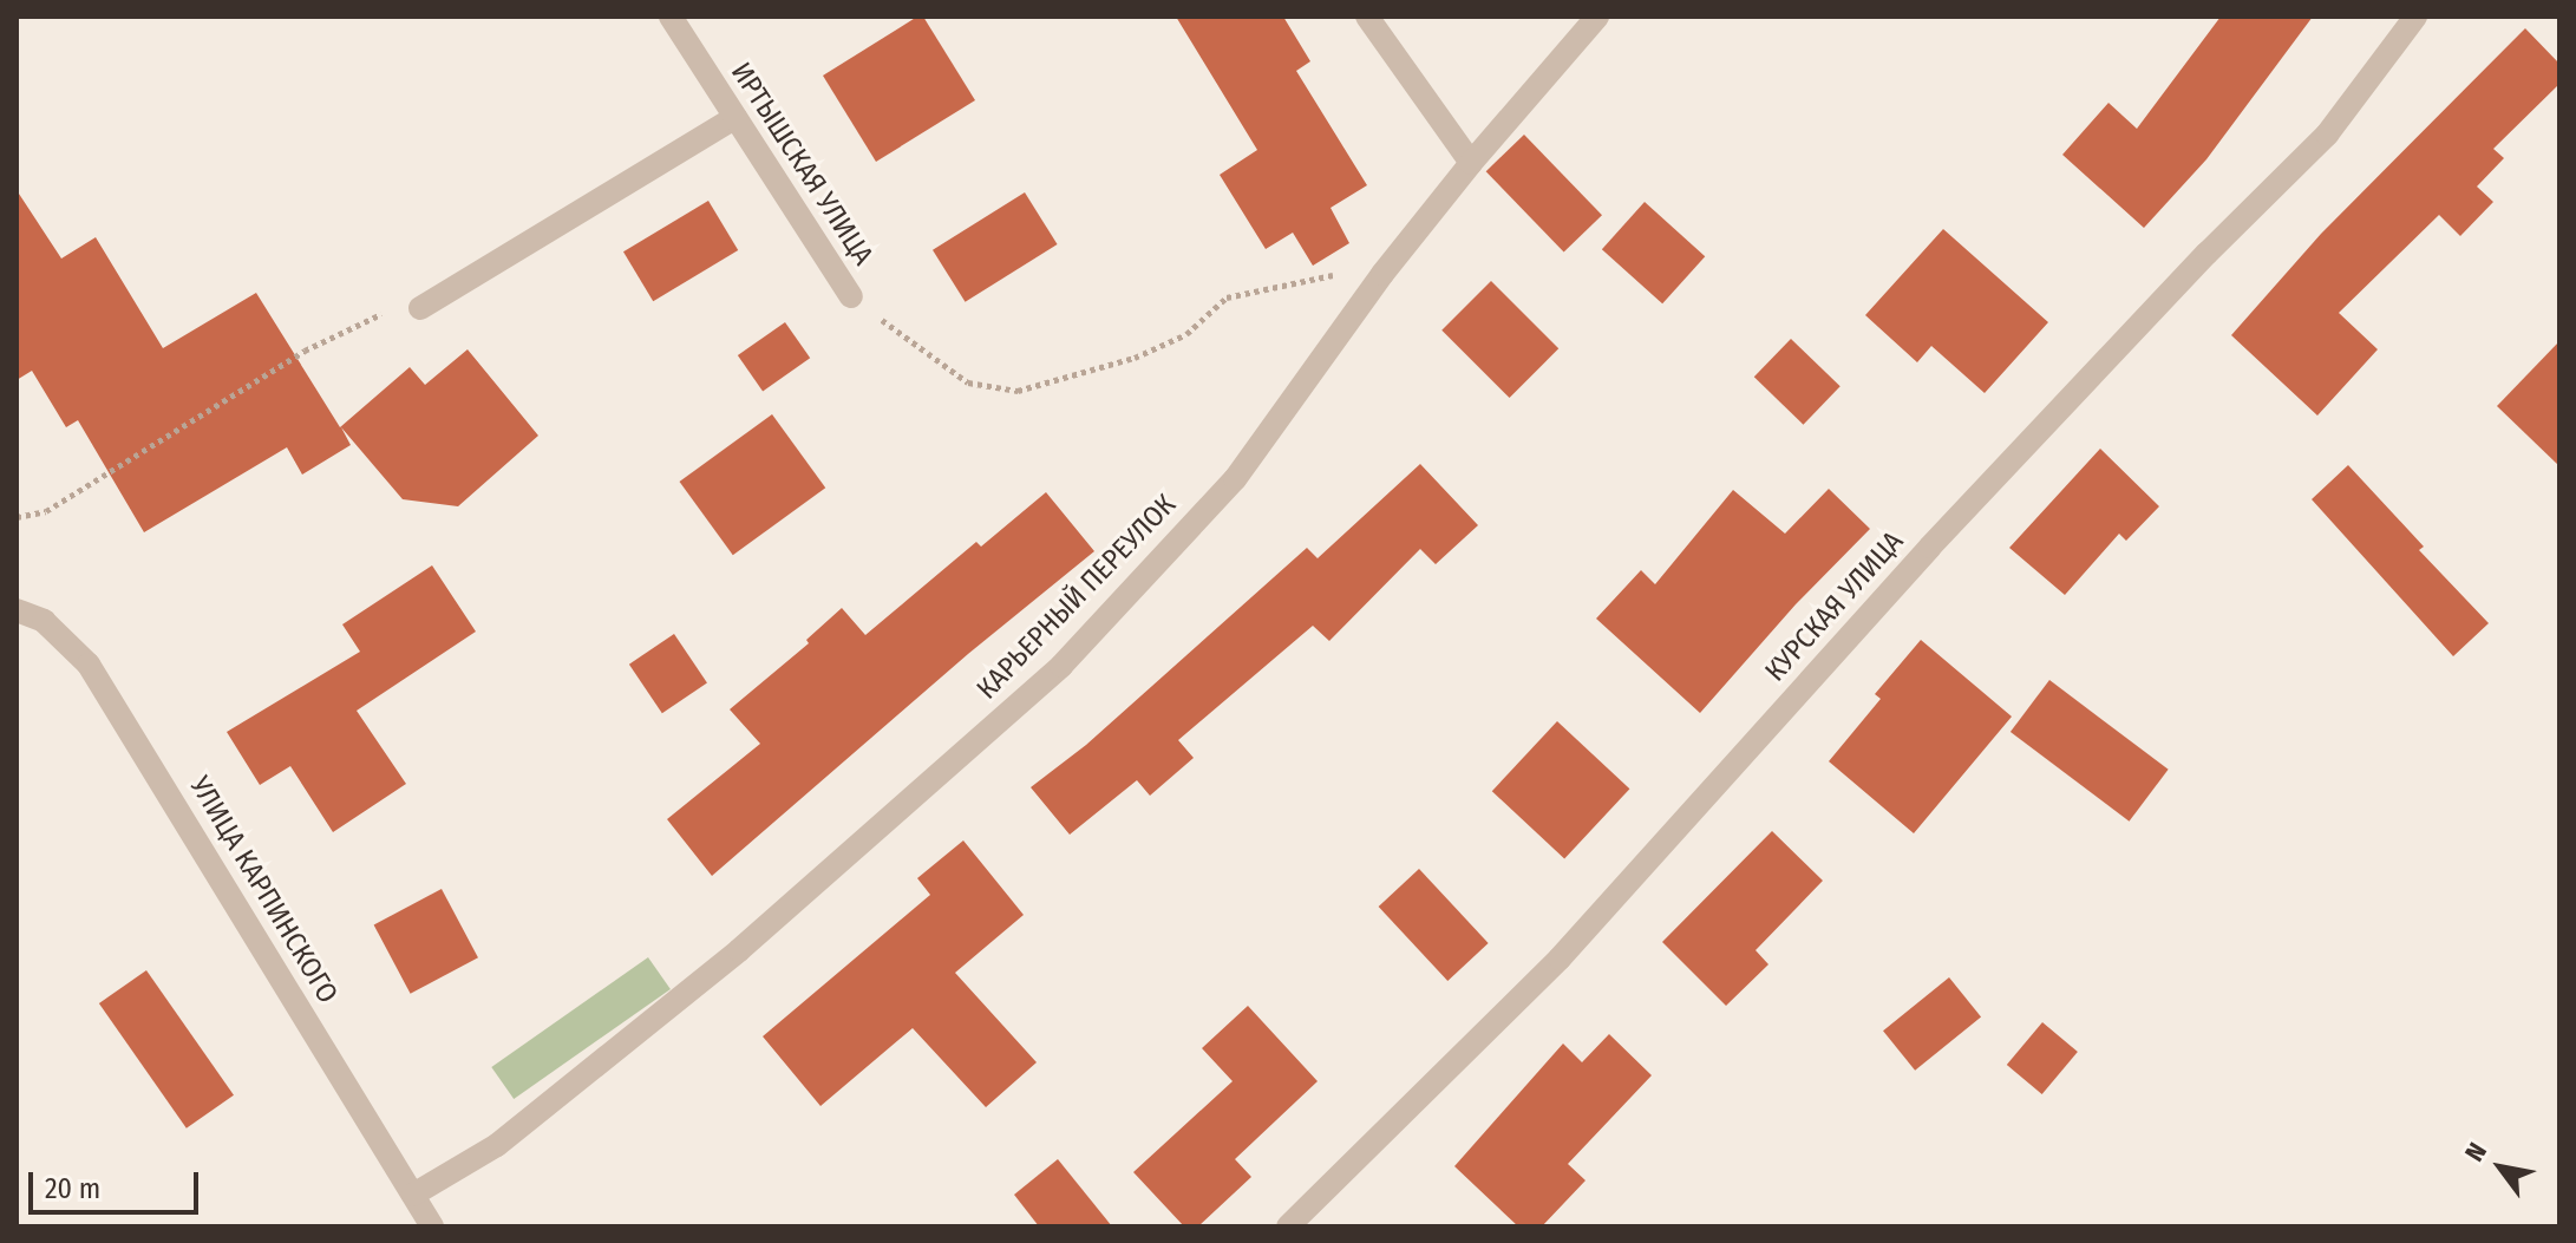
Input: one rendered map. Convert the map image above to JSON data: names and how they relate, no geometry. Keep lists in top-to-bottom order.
{
  "streets": {
    "street": [
      "ИРТЫШСКАЯ УЛИЦА",
      "КАРЬЕРНЫЙ ПЕРЕУЛОК",
      "КУРСКАЯ УЛИЦА",
      "УЛИЦА КАРПИНСКОГО"
    ]
  },
  "crossings": [
    ["КАРЬЕРНЫЙ ПЕРЕУЛОК", "УЛИЦА КАРПИНСКОГО"]
  ],
  "scale_bar": "20 m",
  "north": "top left"
}
